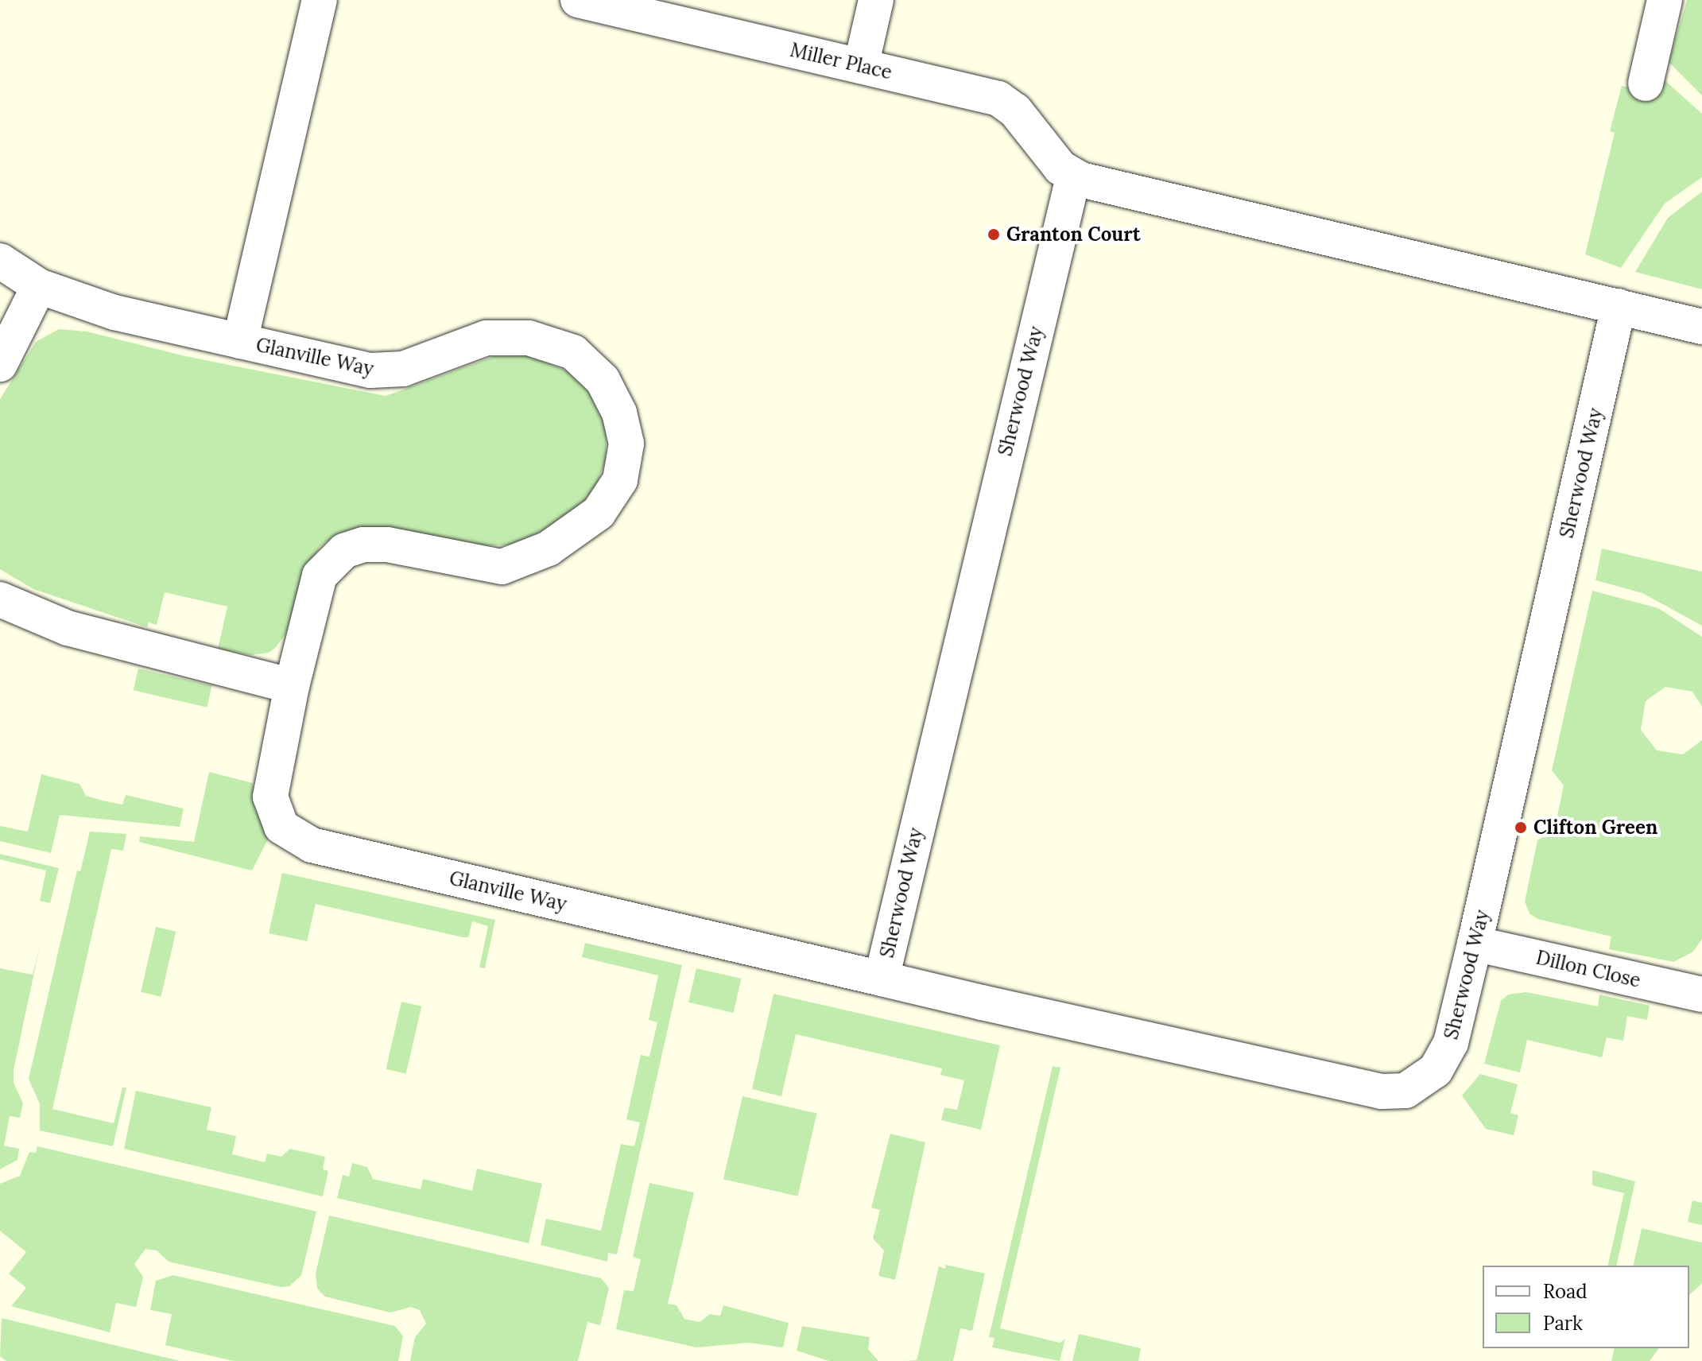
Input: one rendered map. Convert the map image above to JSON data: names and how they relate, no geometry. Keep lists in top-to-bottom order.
{
  "streets": {
    "street": [
      "Miller Place",
      "Glanville Way",
      "Sherwood Way",
      "Dillon Close"
    ]
  },
  "crossings": [
    ["Miller Place", "Sherwood Way"],
    ["Glanville Way", "Sherwood Way"],
    ["Sherwood Way", "Dillon Close"]
  ],
  "places": ["Granton Court", "Clifton Green"],
  "legend": ["Road", "Park"]
}
